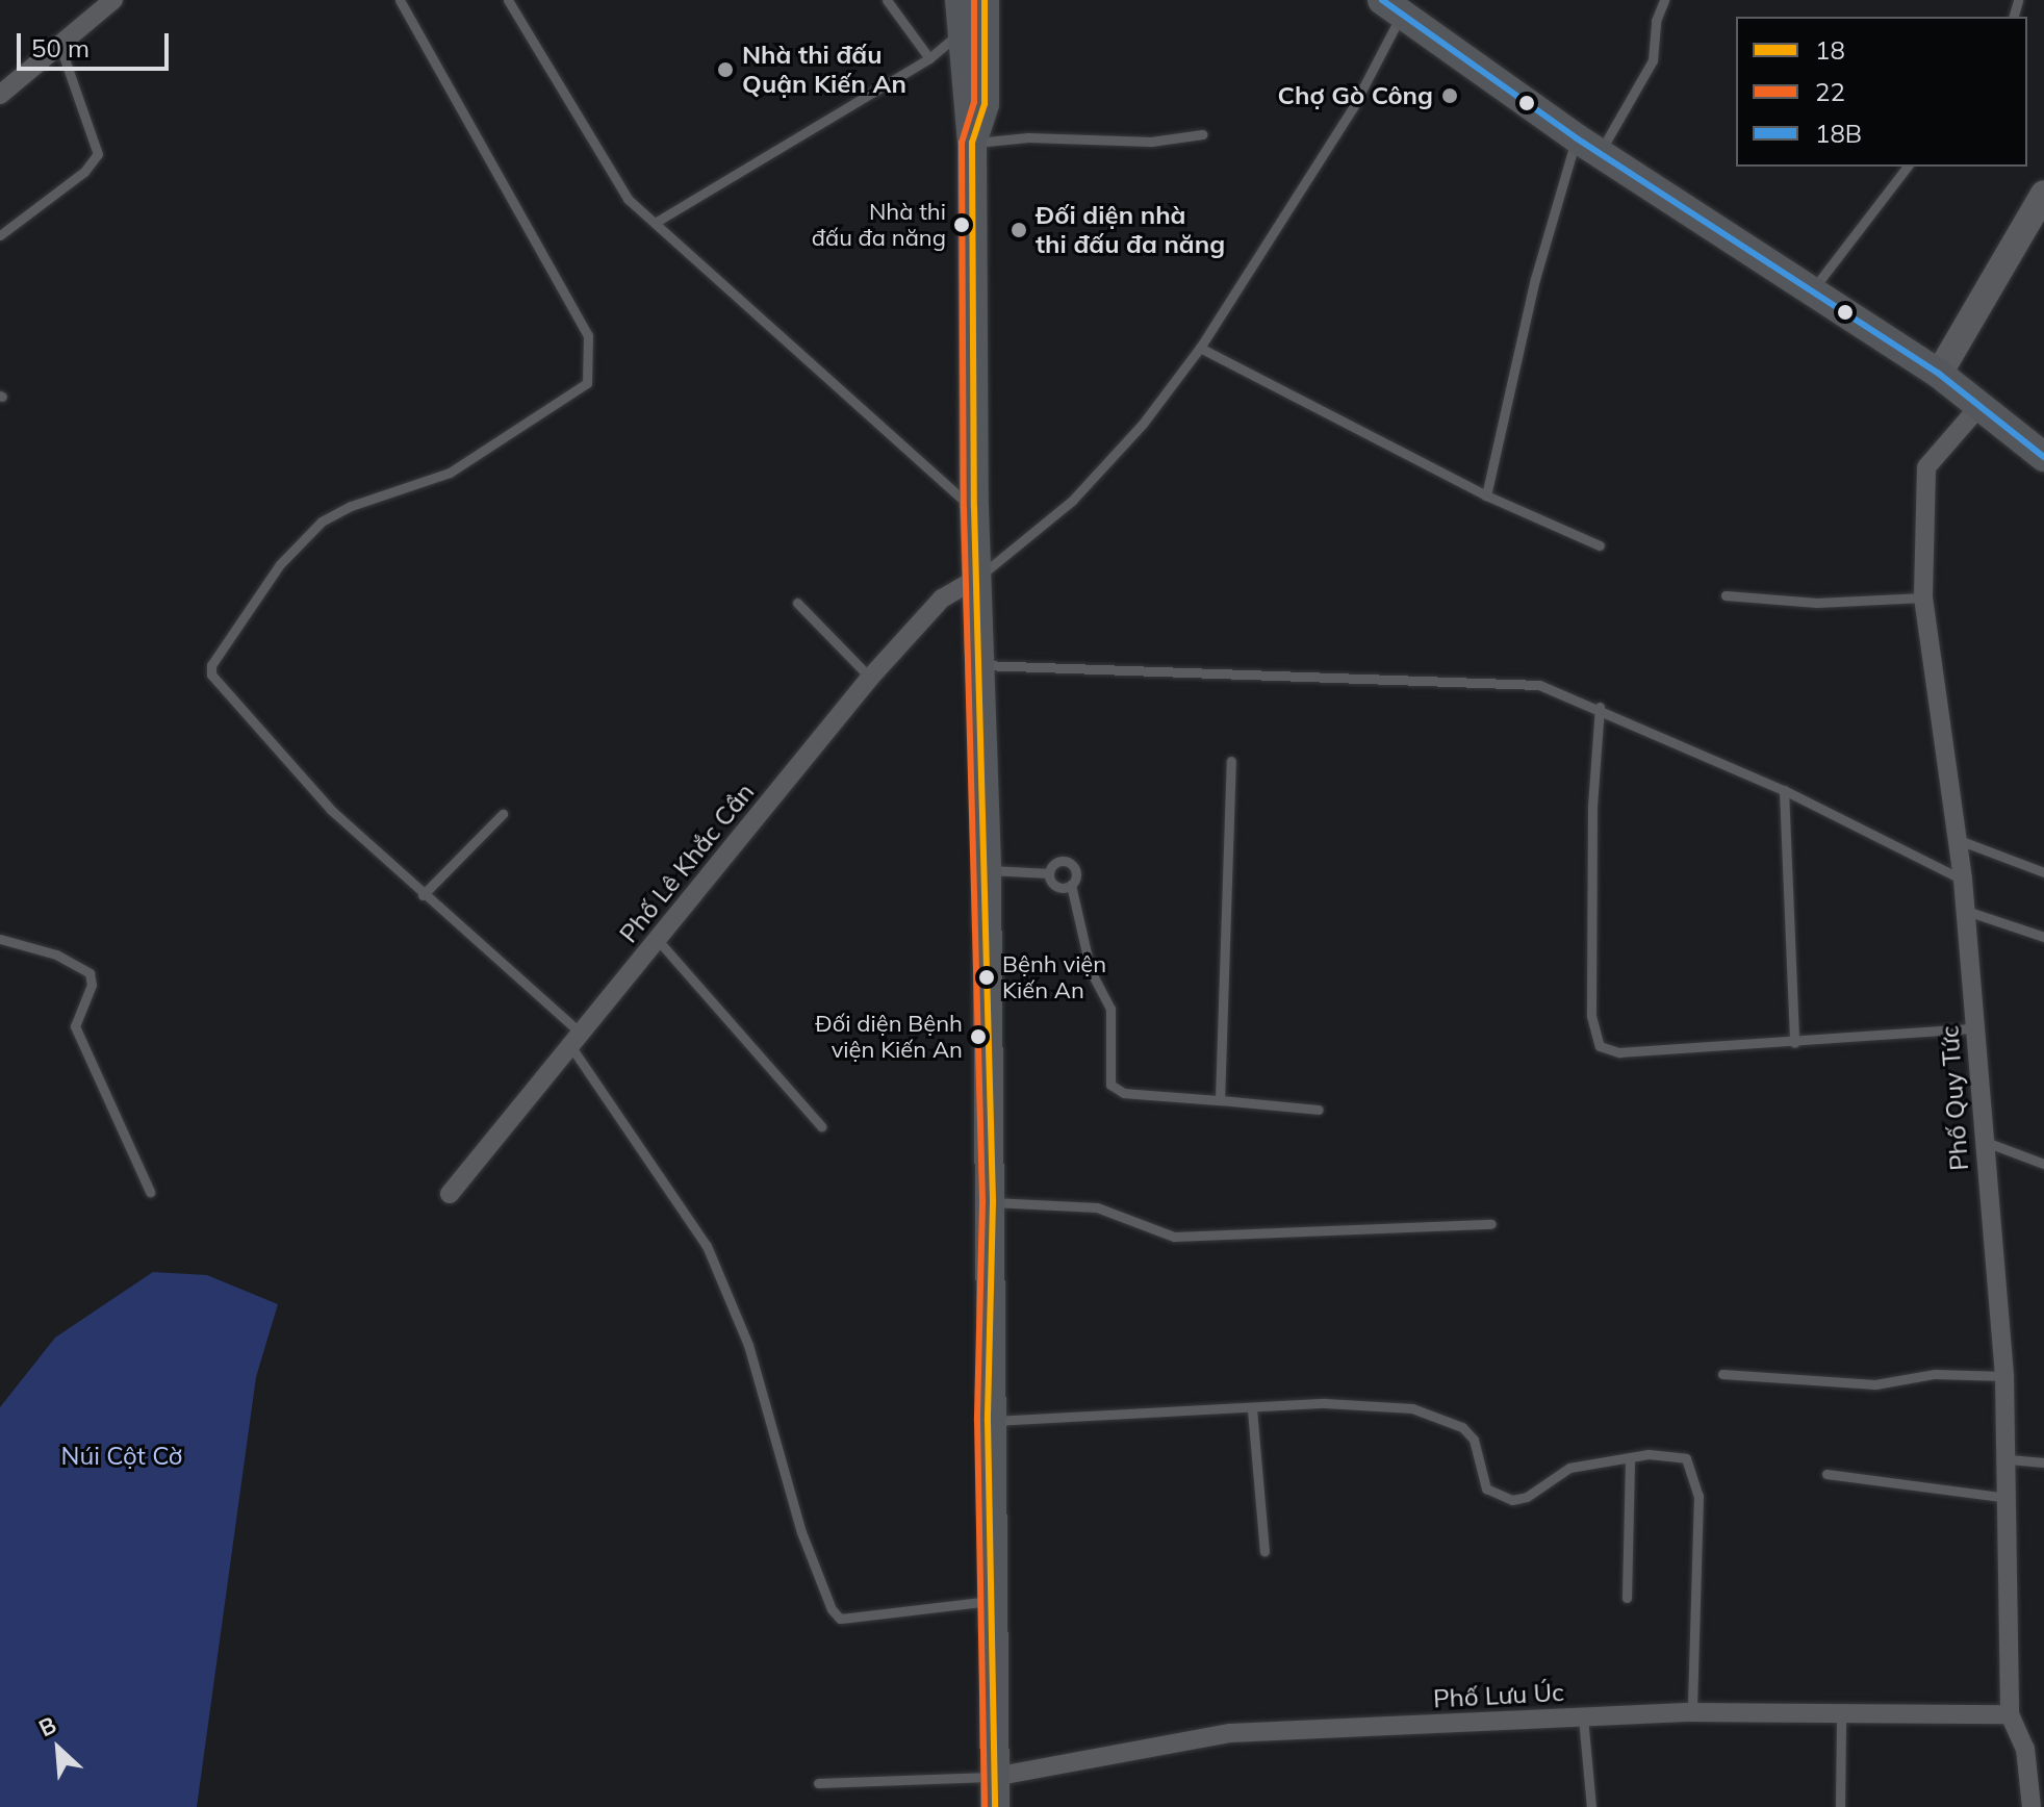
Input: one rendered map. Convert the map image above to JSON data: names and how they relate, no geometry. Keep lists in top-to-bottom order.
{
  "streets": {
    "street": ["Phố Lê Khắc Cần", "Phố Quy Tức", "Phố Lưu Úc"]
  },
  "crossings": [
    ["Phố Quy Tức", "Phố Lưu Úc"]
  ],
  "parks": ["Núi Cột Cờ"],
  "places": [
    "Nhà thi đấu Quận Kiến An",
    "Chợ Gò Công",
    "Nhà thi đấu đa năng",
    "Đối diện nhà thi đấu đa năng",
    "Bệnh viện Kiến An",
    "Đối diện Bệnh viện Kiến An"
  ],
  "lines": ["transit line 18", "transit line 22", "transit line 18B"],
  "legend": ["18", "22", "18B"],
  "scale_bar": "50 m",
  "north": "top left"
}
